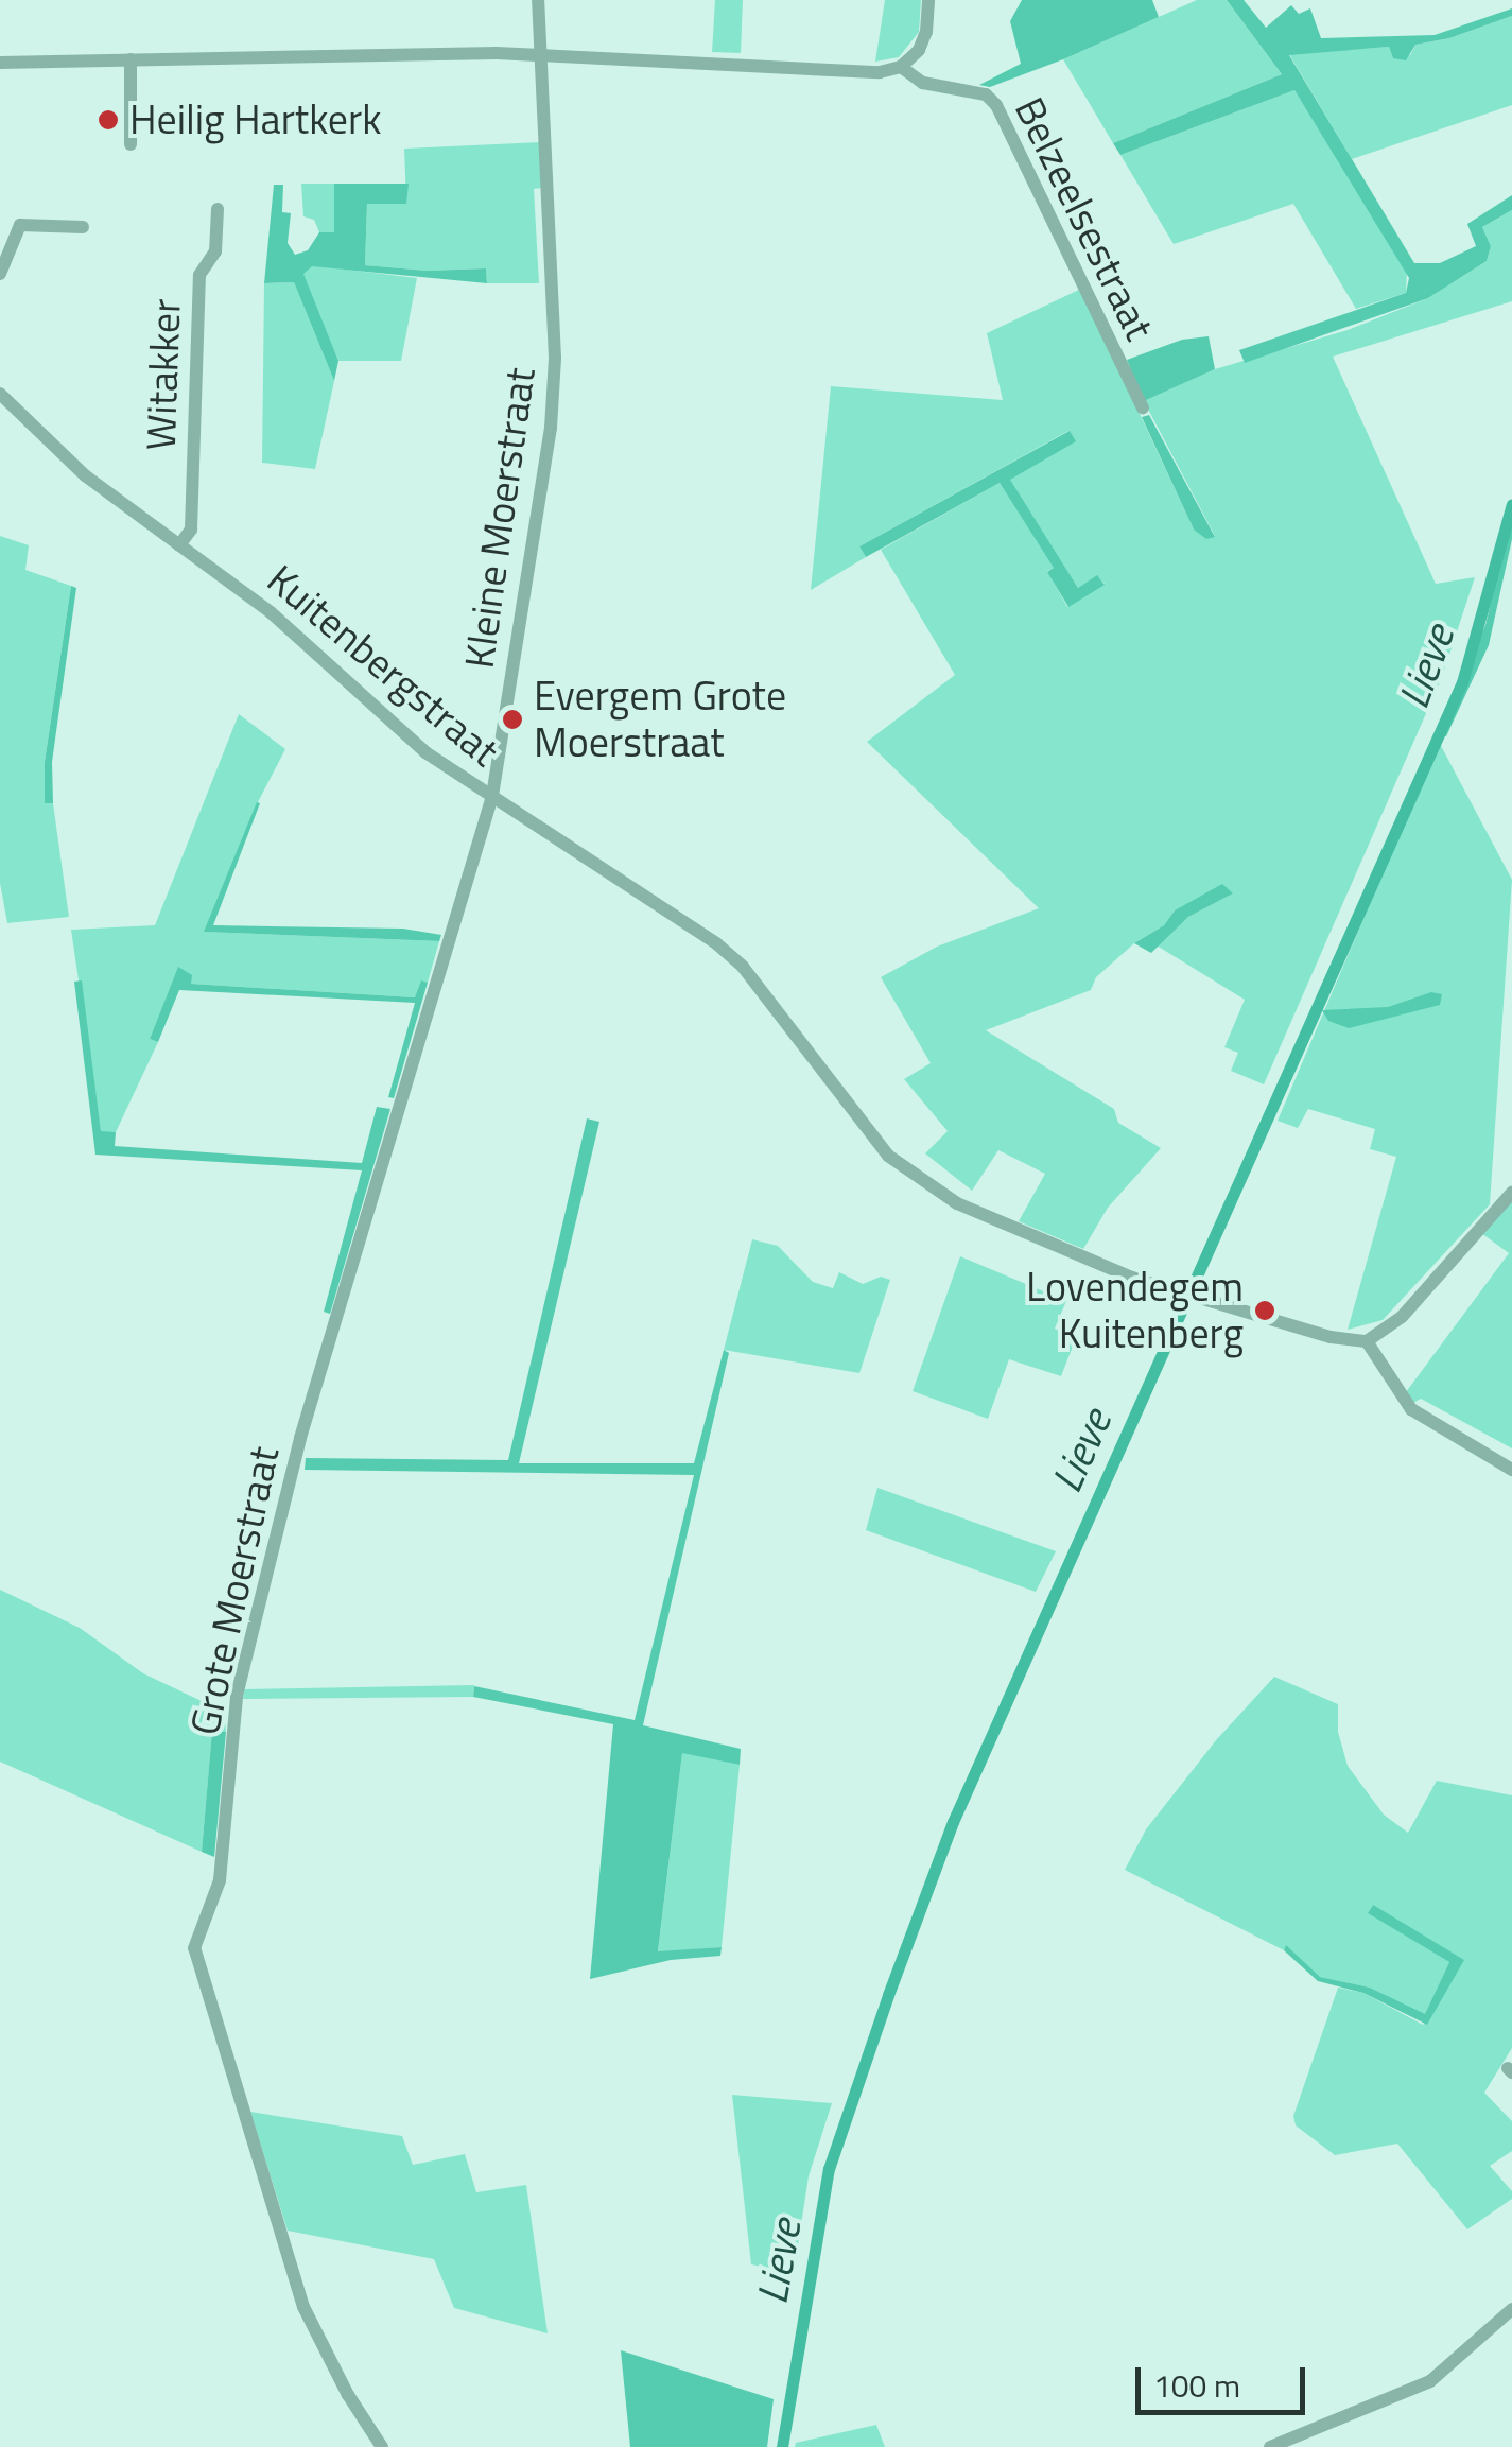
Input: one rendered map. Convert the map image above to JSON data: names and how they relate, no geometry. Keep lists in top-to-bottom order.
{
  "streets": {
    "street": [
      "Belzeelsestraat",
      "Witakker",
      "Kleine Moerstraat",
      "Kuitenbergstraat",
      "Grote Moerstraat"
    ]
  },
  "crossings": [
    ["Belzeelsestraat", "Kleine Moerstraat"],
    ["Witakker", "Kuitenbergstraat"],
    ["Kleine Moerstraat", "Kuitenbergstraat"],
    ["Kleine Moerstraat", "Grote Moerstraat"],
    ["Kuitenbergstraat", "Grote Moerstraat"]
  ],
  "water": ["Lieve"],
  "places": ["Heilig Hartkerk", "Evergem Grote Moerstraat", "Lovendegem Kuitenberg"],
  "scale_bar": "100 m"
}
